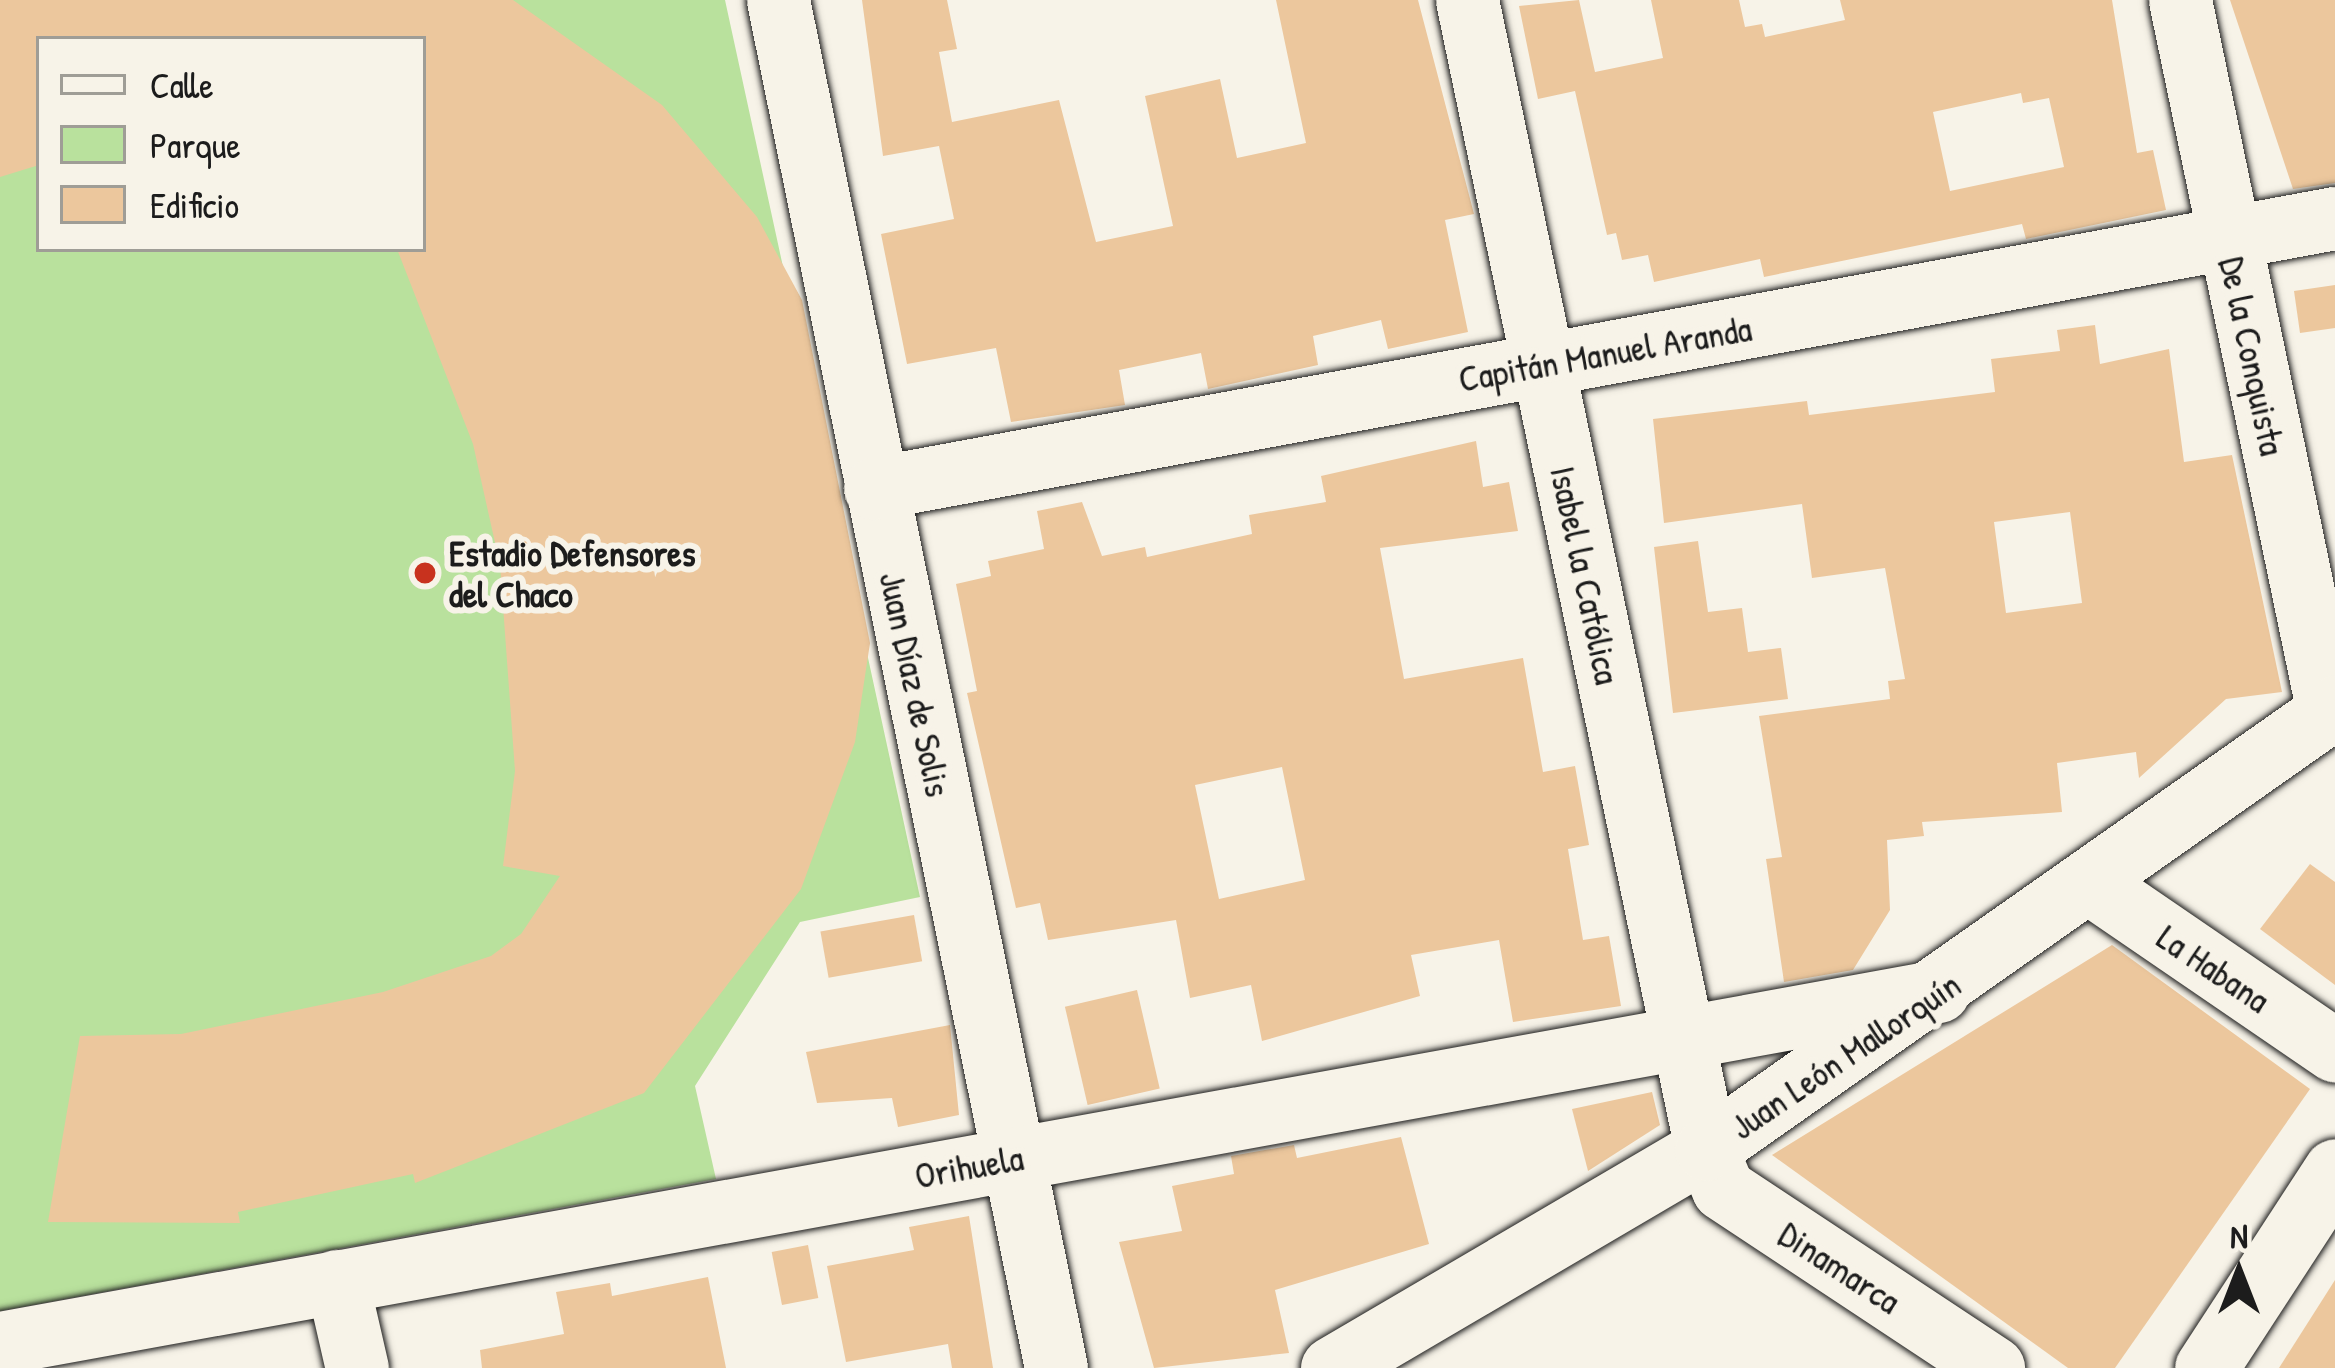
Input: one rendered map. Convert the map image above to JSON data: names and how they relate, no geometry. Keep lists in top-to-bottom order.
{
  "streets": {
    "street": [
      "Capitán Manuel Aranda",
      "De la Conquista",
      "Isabel la Católica",
      "Juan Díaz de Solis",
      "La Habana",
      "Juan León Mallorquín",
      "Orihuela",
      "Dinamarca"
    ]
  },
  "crossings": [
    ["Capitán Manuel Aranda", "De la Conquista"],
    ["Capitán Manuel Aranda", "Isabel la Católica"],
    ["Capitán Manuel Aranda", "Juan Díaz de Solis"],
    ["De la Conquista", "Juan León Mallorquín"],
    ["Isabel la Católica", "Juan León Mallorquín"],
    ["Isabel la Católica", "Orihuela"],
    ["Isabel la Católica", "Dinamarca"],
    ["Juan Díaz de Solis", "Orihuela"],
    ["La Habana", "Juan León Mallorquín"],
    ["Juan León Mallorquín", "Orihuela"],
    ["Juan León Mallorquín", "Dinamarca"]
  ],
  "places": ["Estadio Defensores del Chaco"],
  "legend": ["Calle", "Parque", "Edificio"],
  "north": "top"
}
